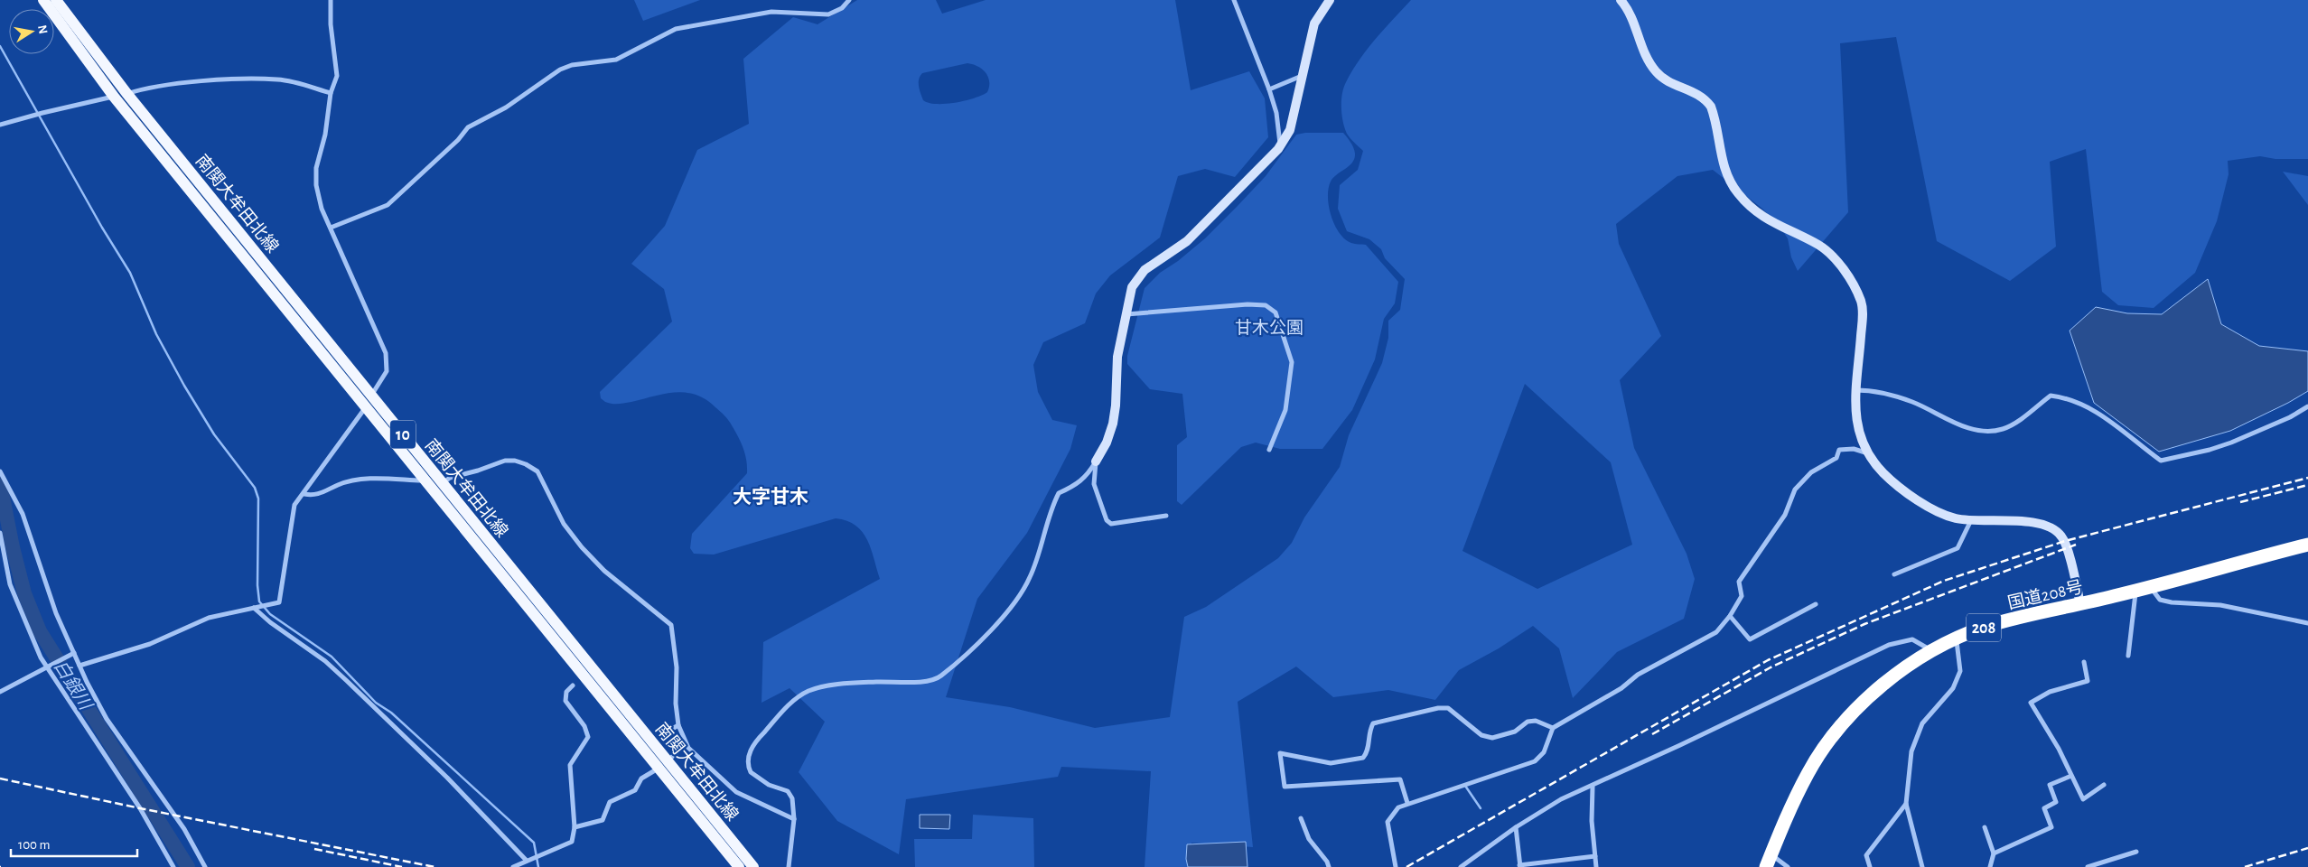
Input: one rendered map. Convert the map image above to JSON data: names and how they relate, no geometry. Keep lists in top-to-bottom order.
{
  "streets": {
    "highway": ["国道208号", "208"],
    "main road": ["南関大牟田北線", "10"]
  },
  "districts": ["大字甘木"],
  "water": ["白銀川"],
  "parks": ["甘木公園"],
  "scale_bar": "100 m",
  "north": "right"
}
